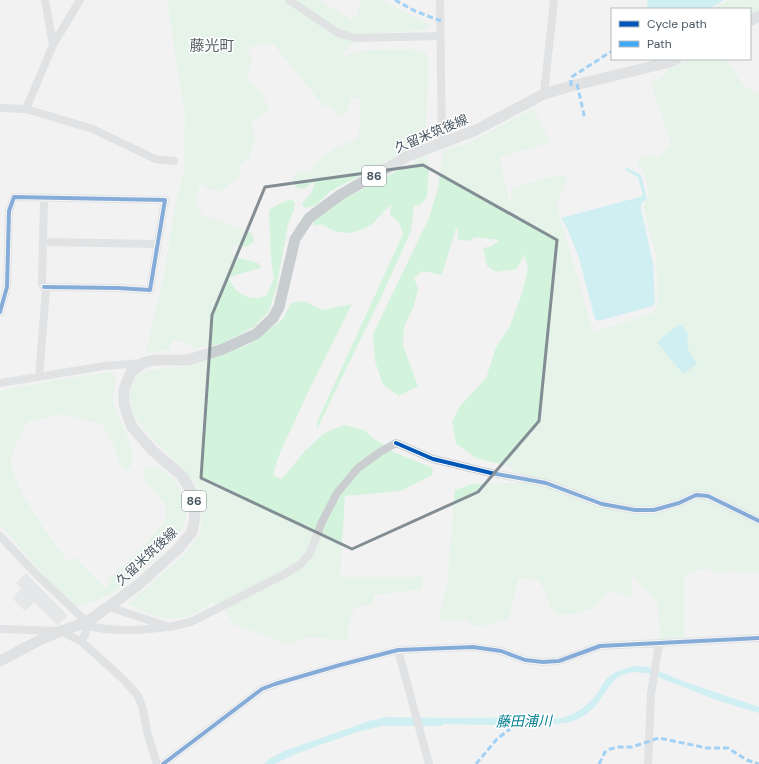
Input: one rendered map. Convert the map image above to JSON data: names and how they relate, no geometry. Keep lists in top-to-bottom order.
{
  "streets": {
    "main road": ["久留米筑後線", "86"]
  },
  "districts": ["藤光町"],
  "water": ["藤田浦川"],
  "legend": ["Cycle path", "Path"]
}
